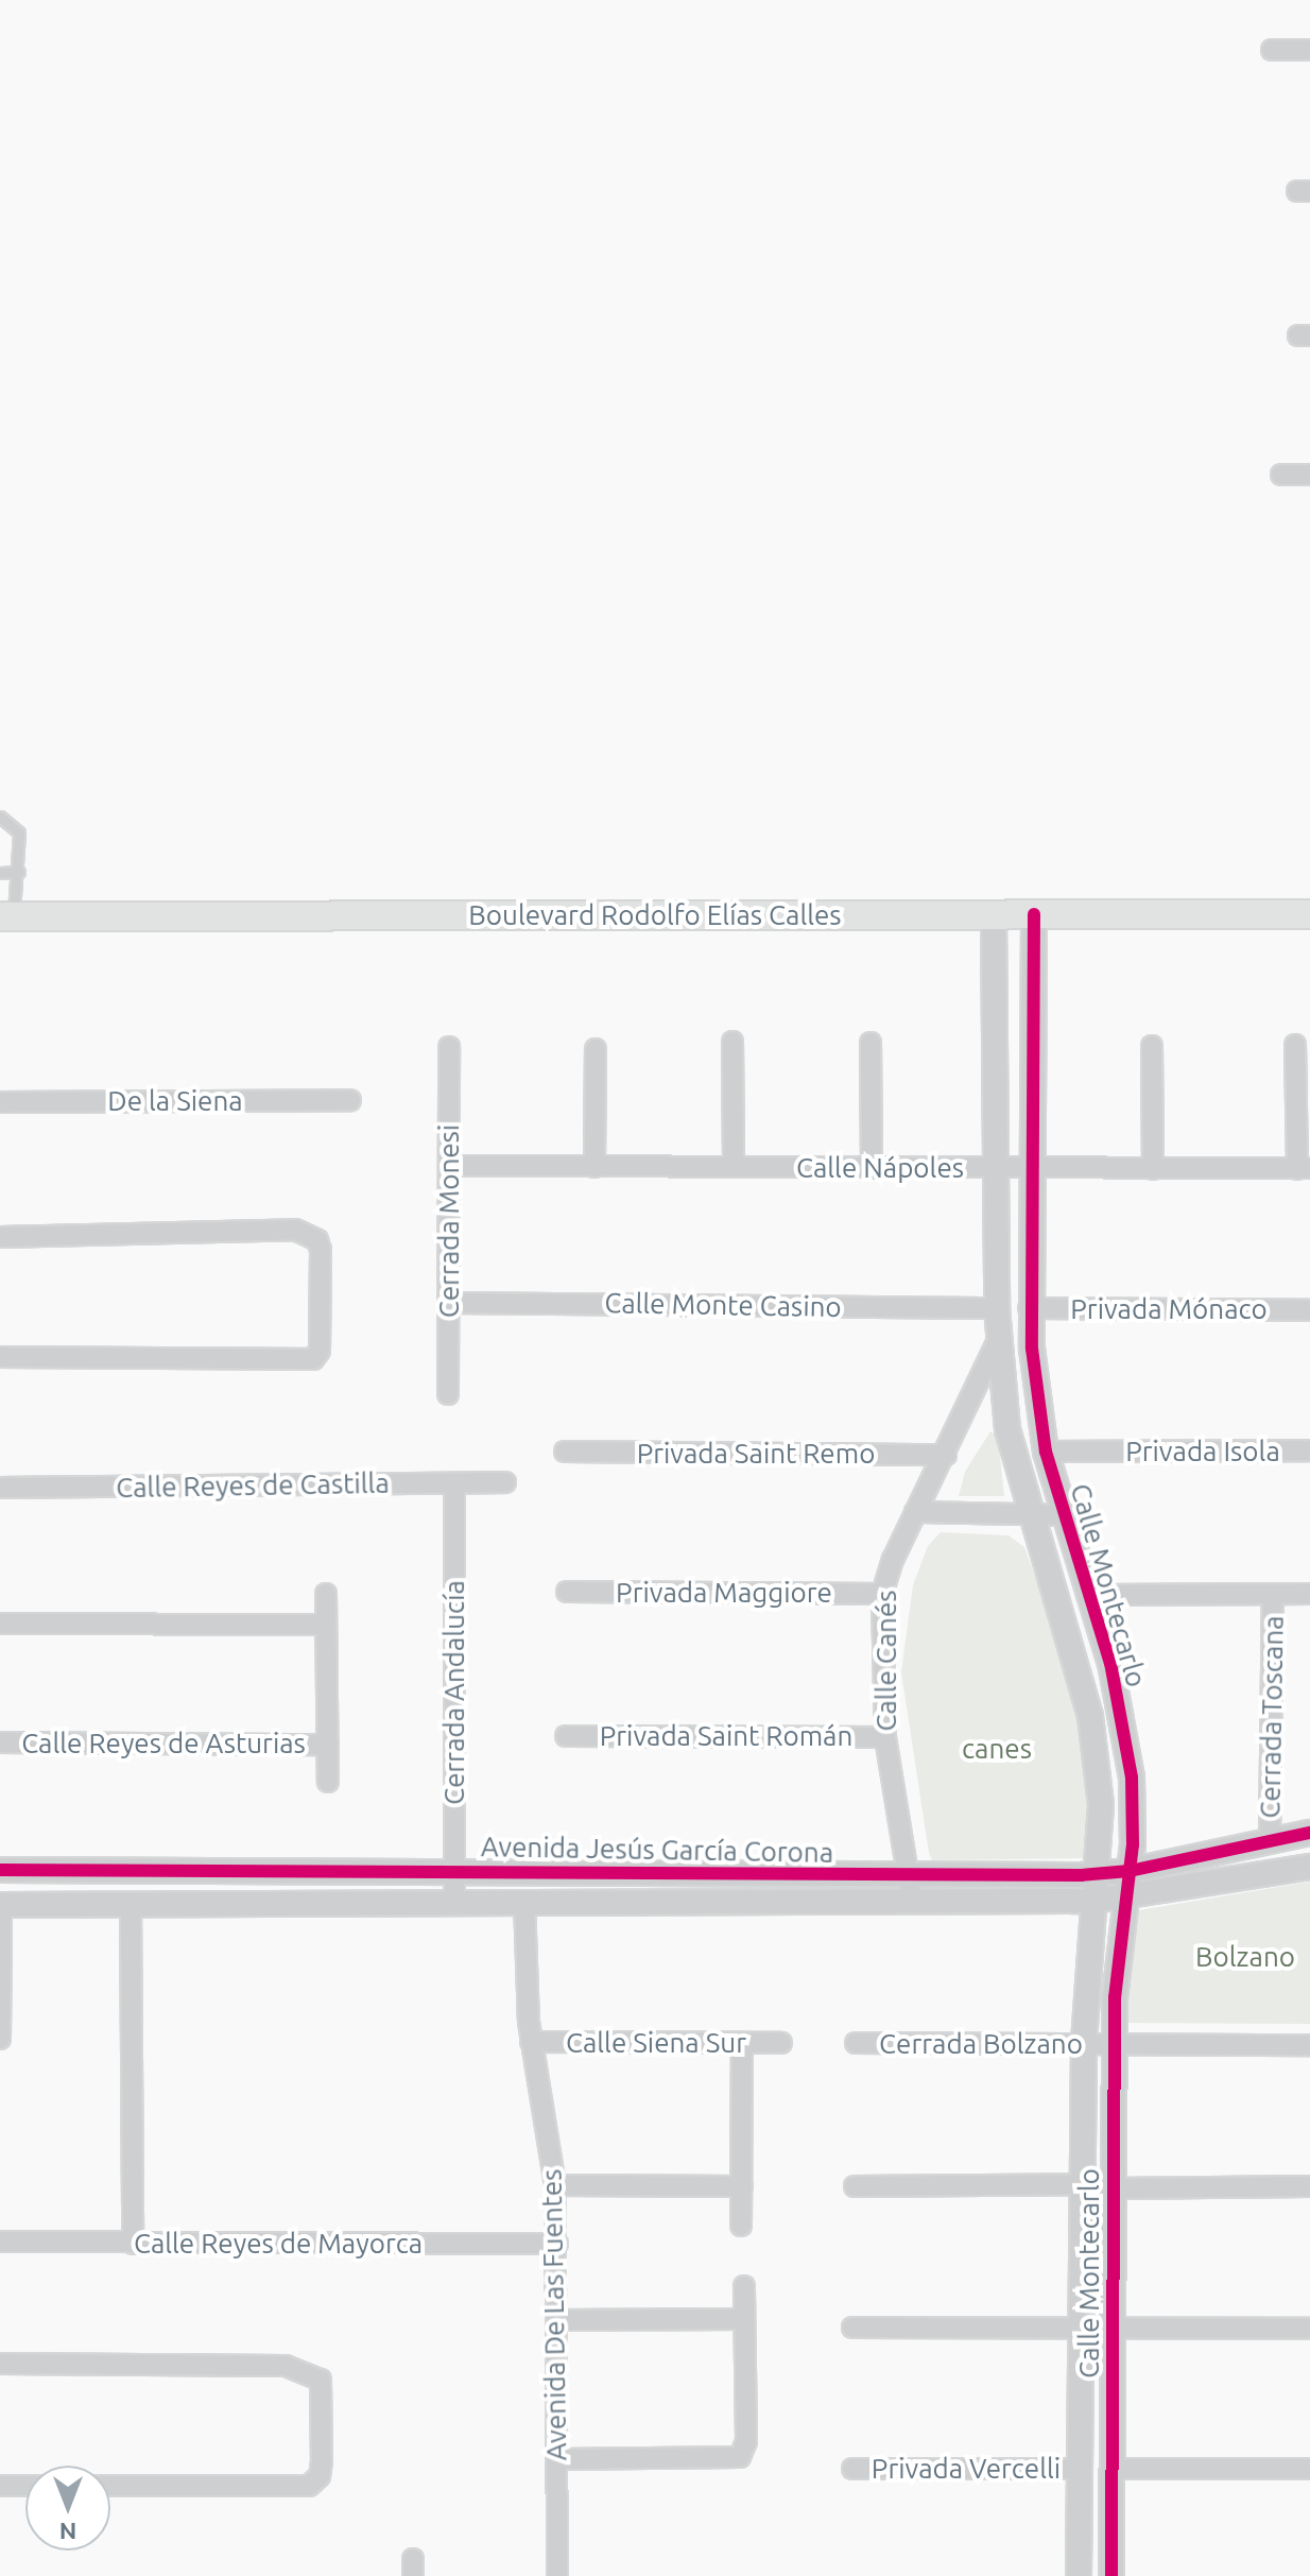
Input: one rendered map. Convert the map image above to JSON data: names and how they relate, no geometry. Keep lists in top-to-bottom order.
{
  "streets": {
    "main road": ["Boulevard Rodolfo Elías Calles"],
    "street": [
      "De la Siena",
      "Calle Nápoles",
      "Cerrada Monesi",
      "Calle Monte Casino",
      "Privada Mónaco",
      "Privada Isola",
      "Privada Saint Remo",
      "Calle Reyes de Castilla",
      "Calle Montecarlo",
      "Privada Maggiore",
      "Calle Canés",
      "Cerrada Andalucía",
      "Cerrada Toscana",
      "Privada Saint Román",
      "Calle Reyes de Asturias",
      "Avenida Jesús García Corona",
      "Calle Siena Sur",
      "Cerrada Bolzano",
      "Calle Reyes de Mayorca",
      "Avenida De Las Fuentes",
      "Privada Vercelli"
    ]
  },
  "crossings": [
    ["Boulevard Rodolfo Elías Calles", "Calle Montecarlo"],
    ["Calle Nápoles", "Cerrada Monesi"],
    ["Calle Nápoles", "Calle Montecarlo"],
    ["Cerrada Monesi", "Calle Monte Casino"],
    ["Calle Monte Casino", "Calle Montecarlo"],
    ["Privada Mónaco", "Calle Montecarlo"],
    ["Privada Isola", "Calle Montecarlo"],
    ["Privada Saint Remo", "Calle Canés"],
    ["Calle Reyes de Castilla", "Cerrada Andalucía"],
    ["Calle Montecarlo", "Calle Canés"],
    ["Calle Montecarlo", "Cerrada Toscana"],
    ["Calle Montecarlo", "Avenida Jesús García Corona"],
    ["Calle Montecarlo", "Cerrada Bolzano"],
    ["Calle Montecarlo", "Privada Vercelli"],
    ["Privada Maggiore", "Calle Canés"],
    ["Calle Canés", "Privada Saint Román"],
    ["Calle Canés", "Avenida Jesús García Corona"],
    ["Cerrada Andalucía", "Avenida Jesús García Corona"],
    ["Cerrada Toscana", "Avenida Jesús García Corona"],
    ["Avenida Jesús García Corona", "Avenida De Las Fuentes"],
    ["Calle Siena Sur", "Avenida De Las Fuentes"],
    ["Calle Reyes de Mayorca", "Avenida De Las Fuentes"]
  ],
  "parks": ["canes", "Bolzano"],
  "north": "bottom"
}
